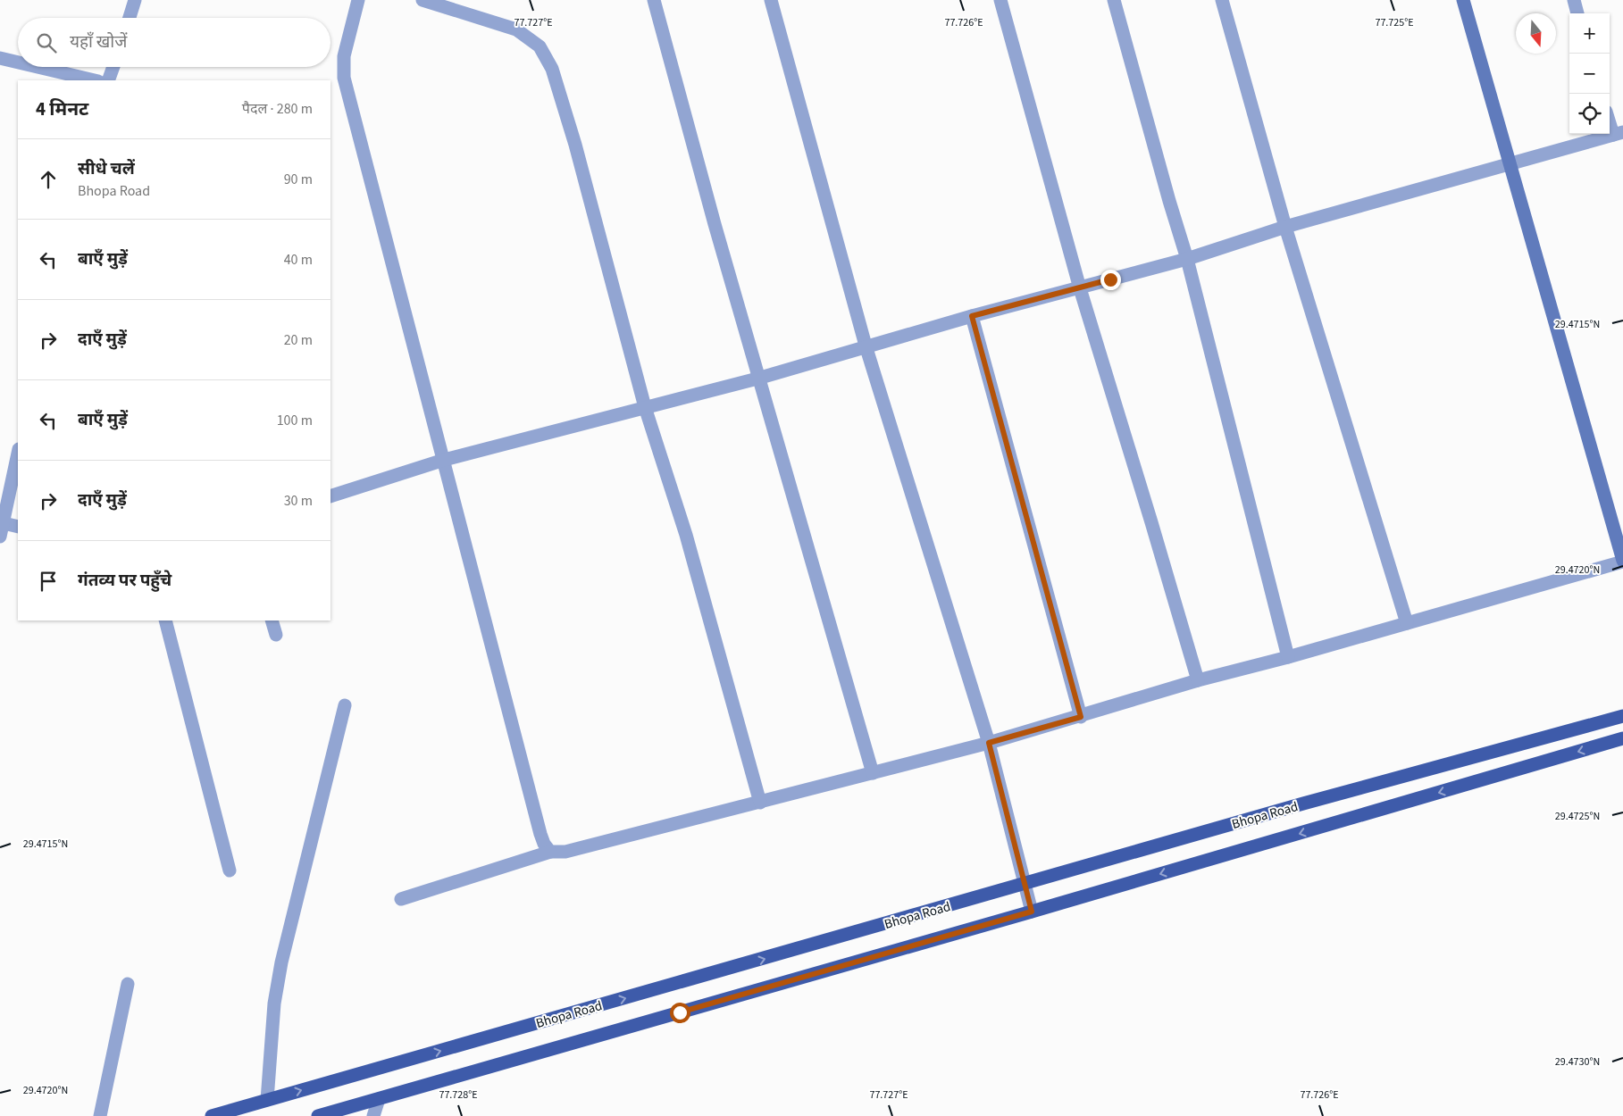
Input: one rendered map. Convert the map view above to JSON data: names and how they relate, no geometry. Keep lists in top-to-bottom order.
{
  "streets": {
    "main road": ["Bhopa Road"]
  },
  "north": "bottom",
  "page": {
    "map_buttons": ["+", "−"],
    "search": "यहाँ खोजें",
    "heading": ["4 मिनट", "पैदल · 280 m"],
    "list": [
      ["सीधे चलें", "Bhopa Road", "90 m"],
      ["बाएँ मुड़ें", "40 m"],
      ["दाएँ मुड़ें", "20 m"],
      ["बाएँ मुड़ें", "100 m"],
      ["दाएँ मुड़ें", "30 m"],
      "गंतव्य पर पहुँचे"
    ]
  },
  "coordinates": [
    "77.727°E",
    "77.726°E",
    "77.725°E",
    "29.4715°N",
    "29.4720°N",
    "29.4725°N",
    "29.4730°N",
    "77.728°E"
  ]
}
